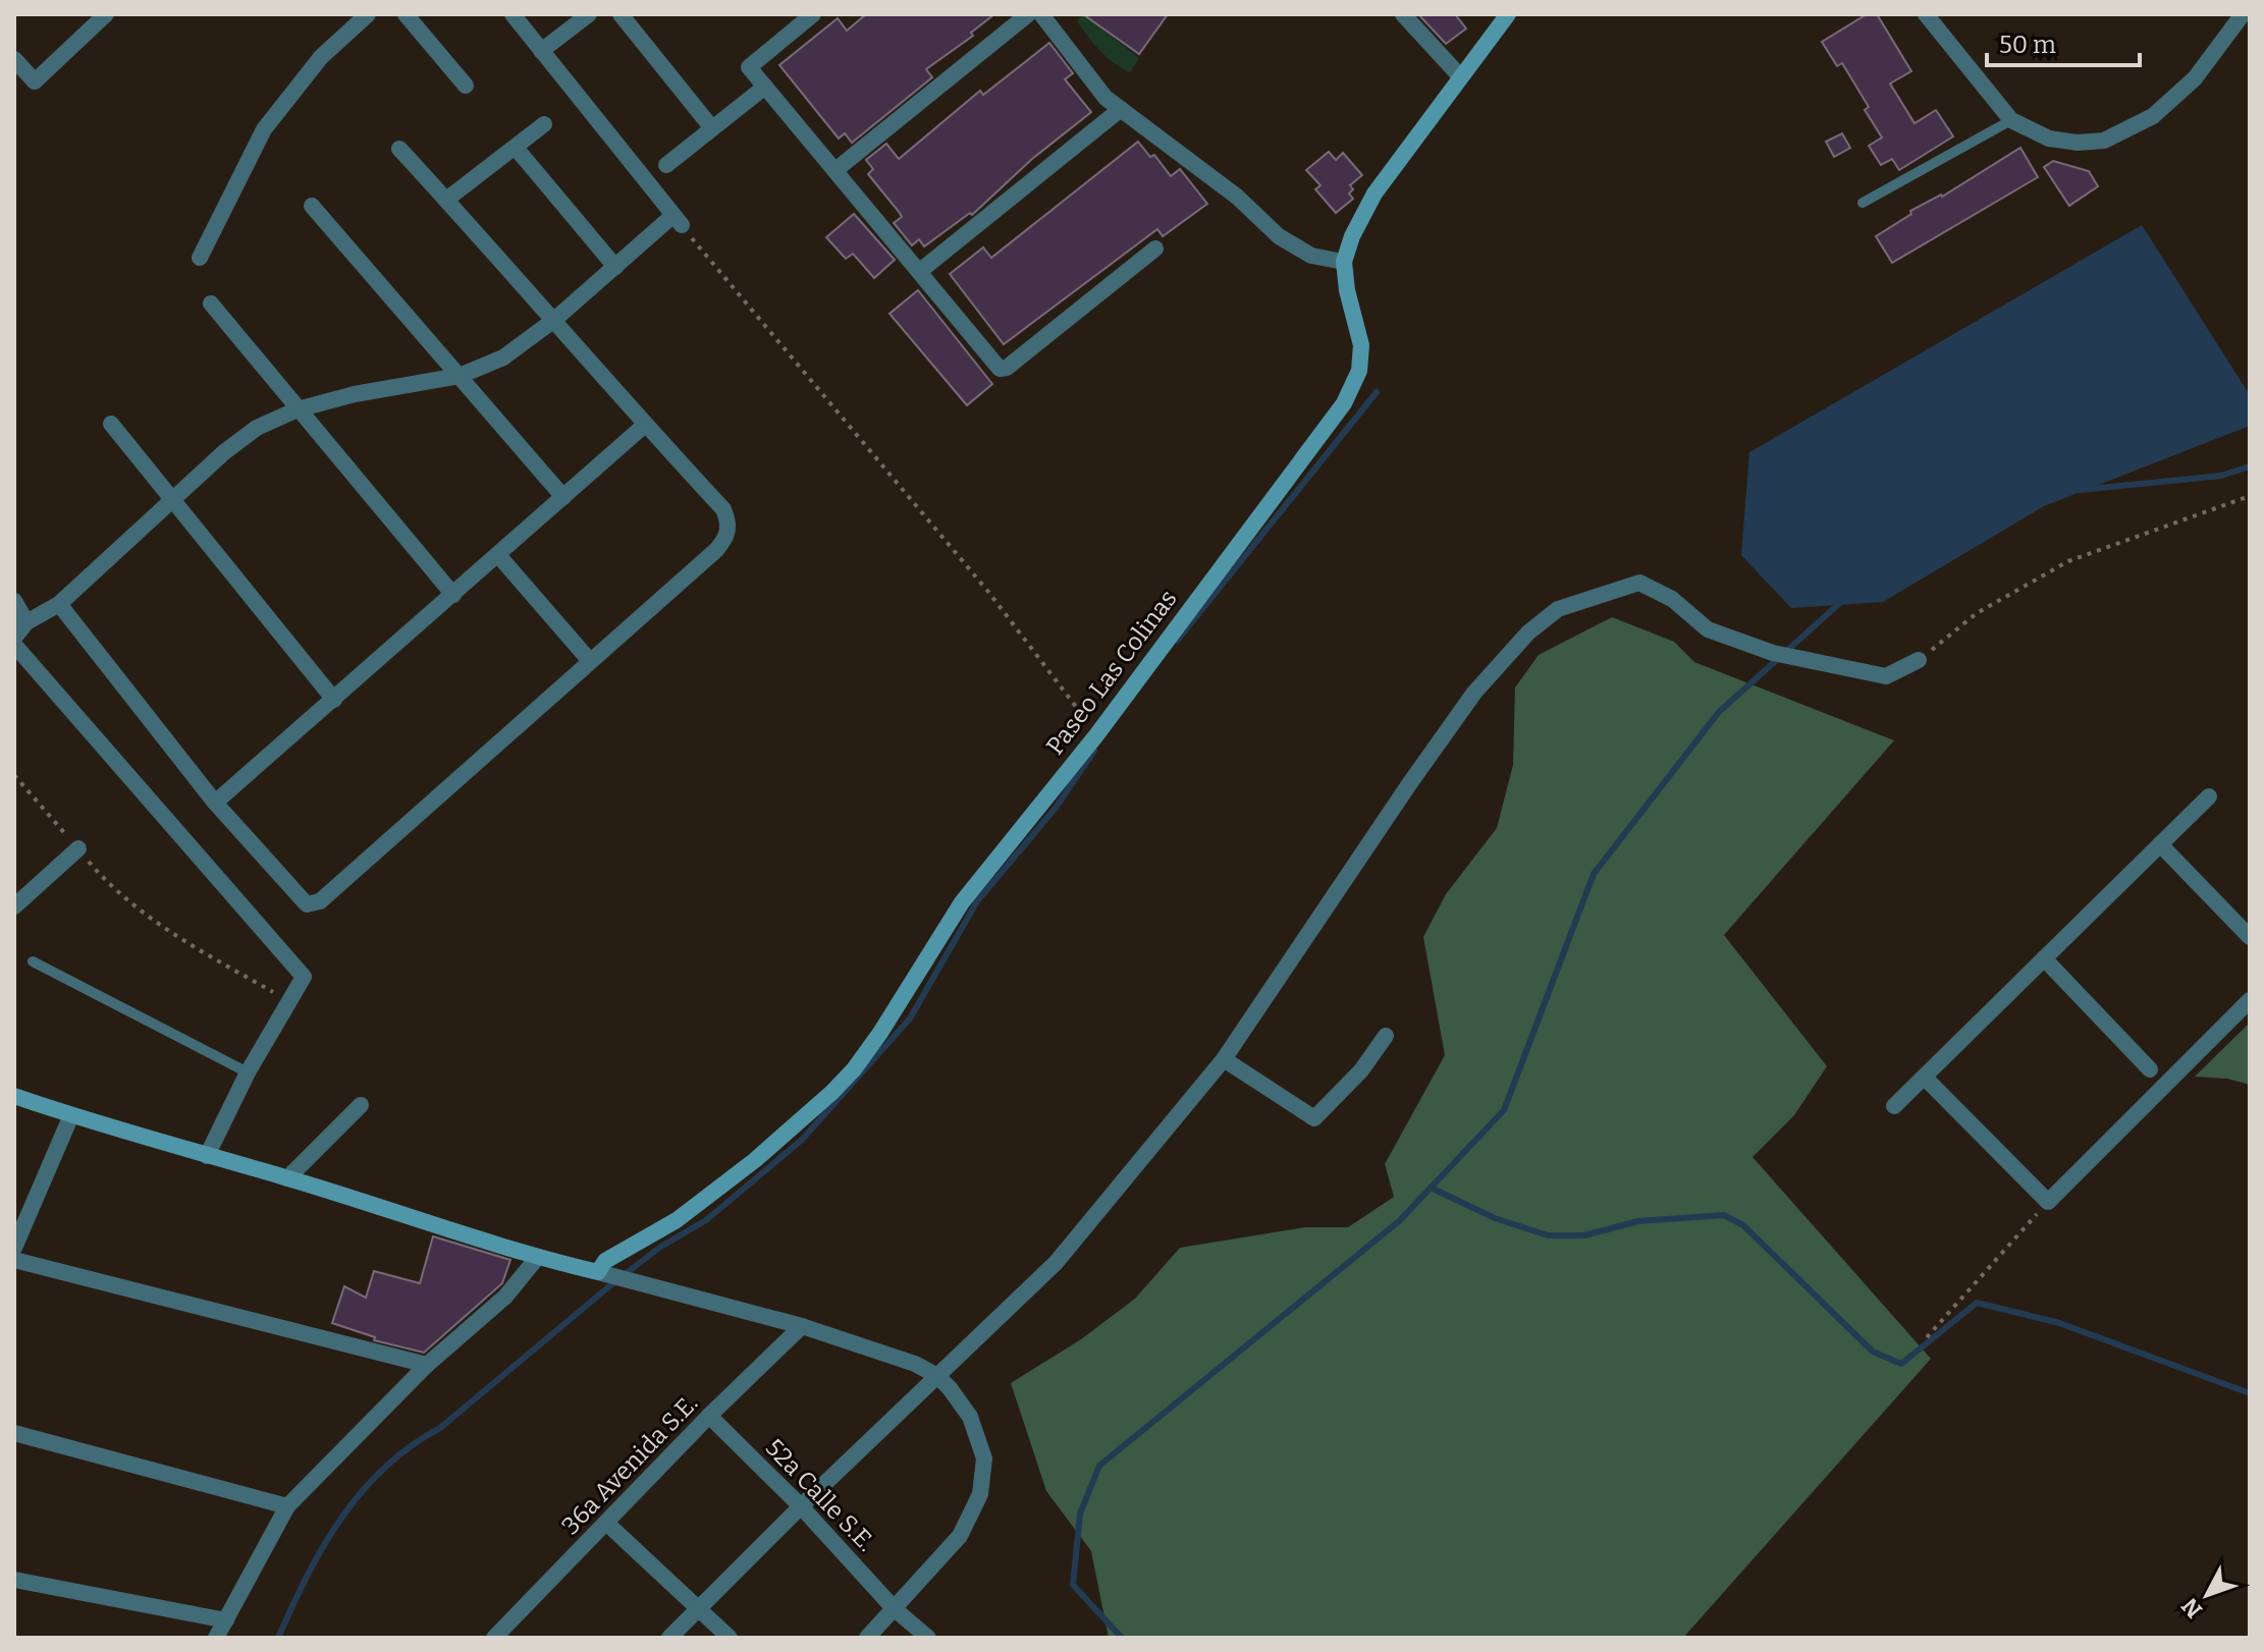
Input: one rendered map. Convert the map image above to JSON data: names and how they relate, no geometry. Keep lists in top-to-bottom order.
{
  "streets": {
    "street": ["Paseo Las Colinas", "36a Avenida S.E.", "52a Calle S.E."]
  },
  "crossings": [
    ["36a Avenida S.E.", "52a Calle S.E."]
  ],
  "scale_bar": "50 m",
  "north": "bottom left"
}
